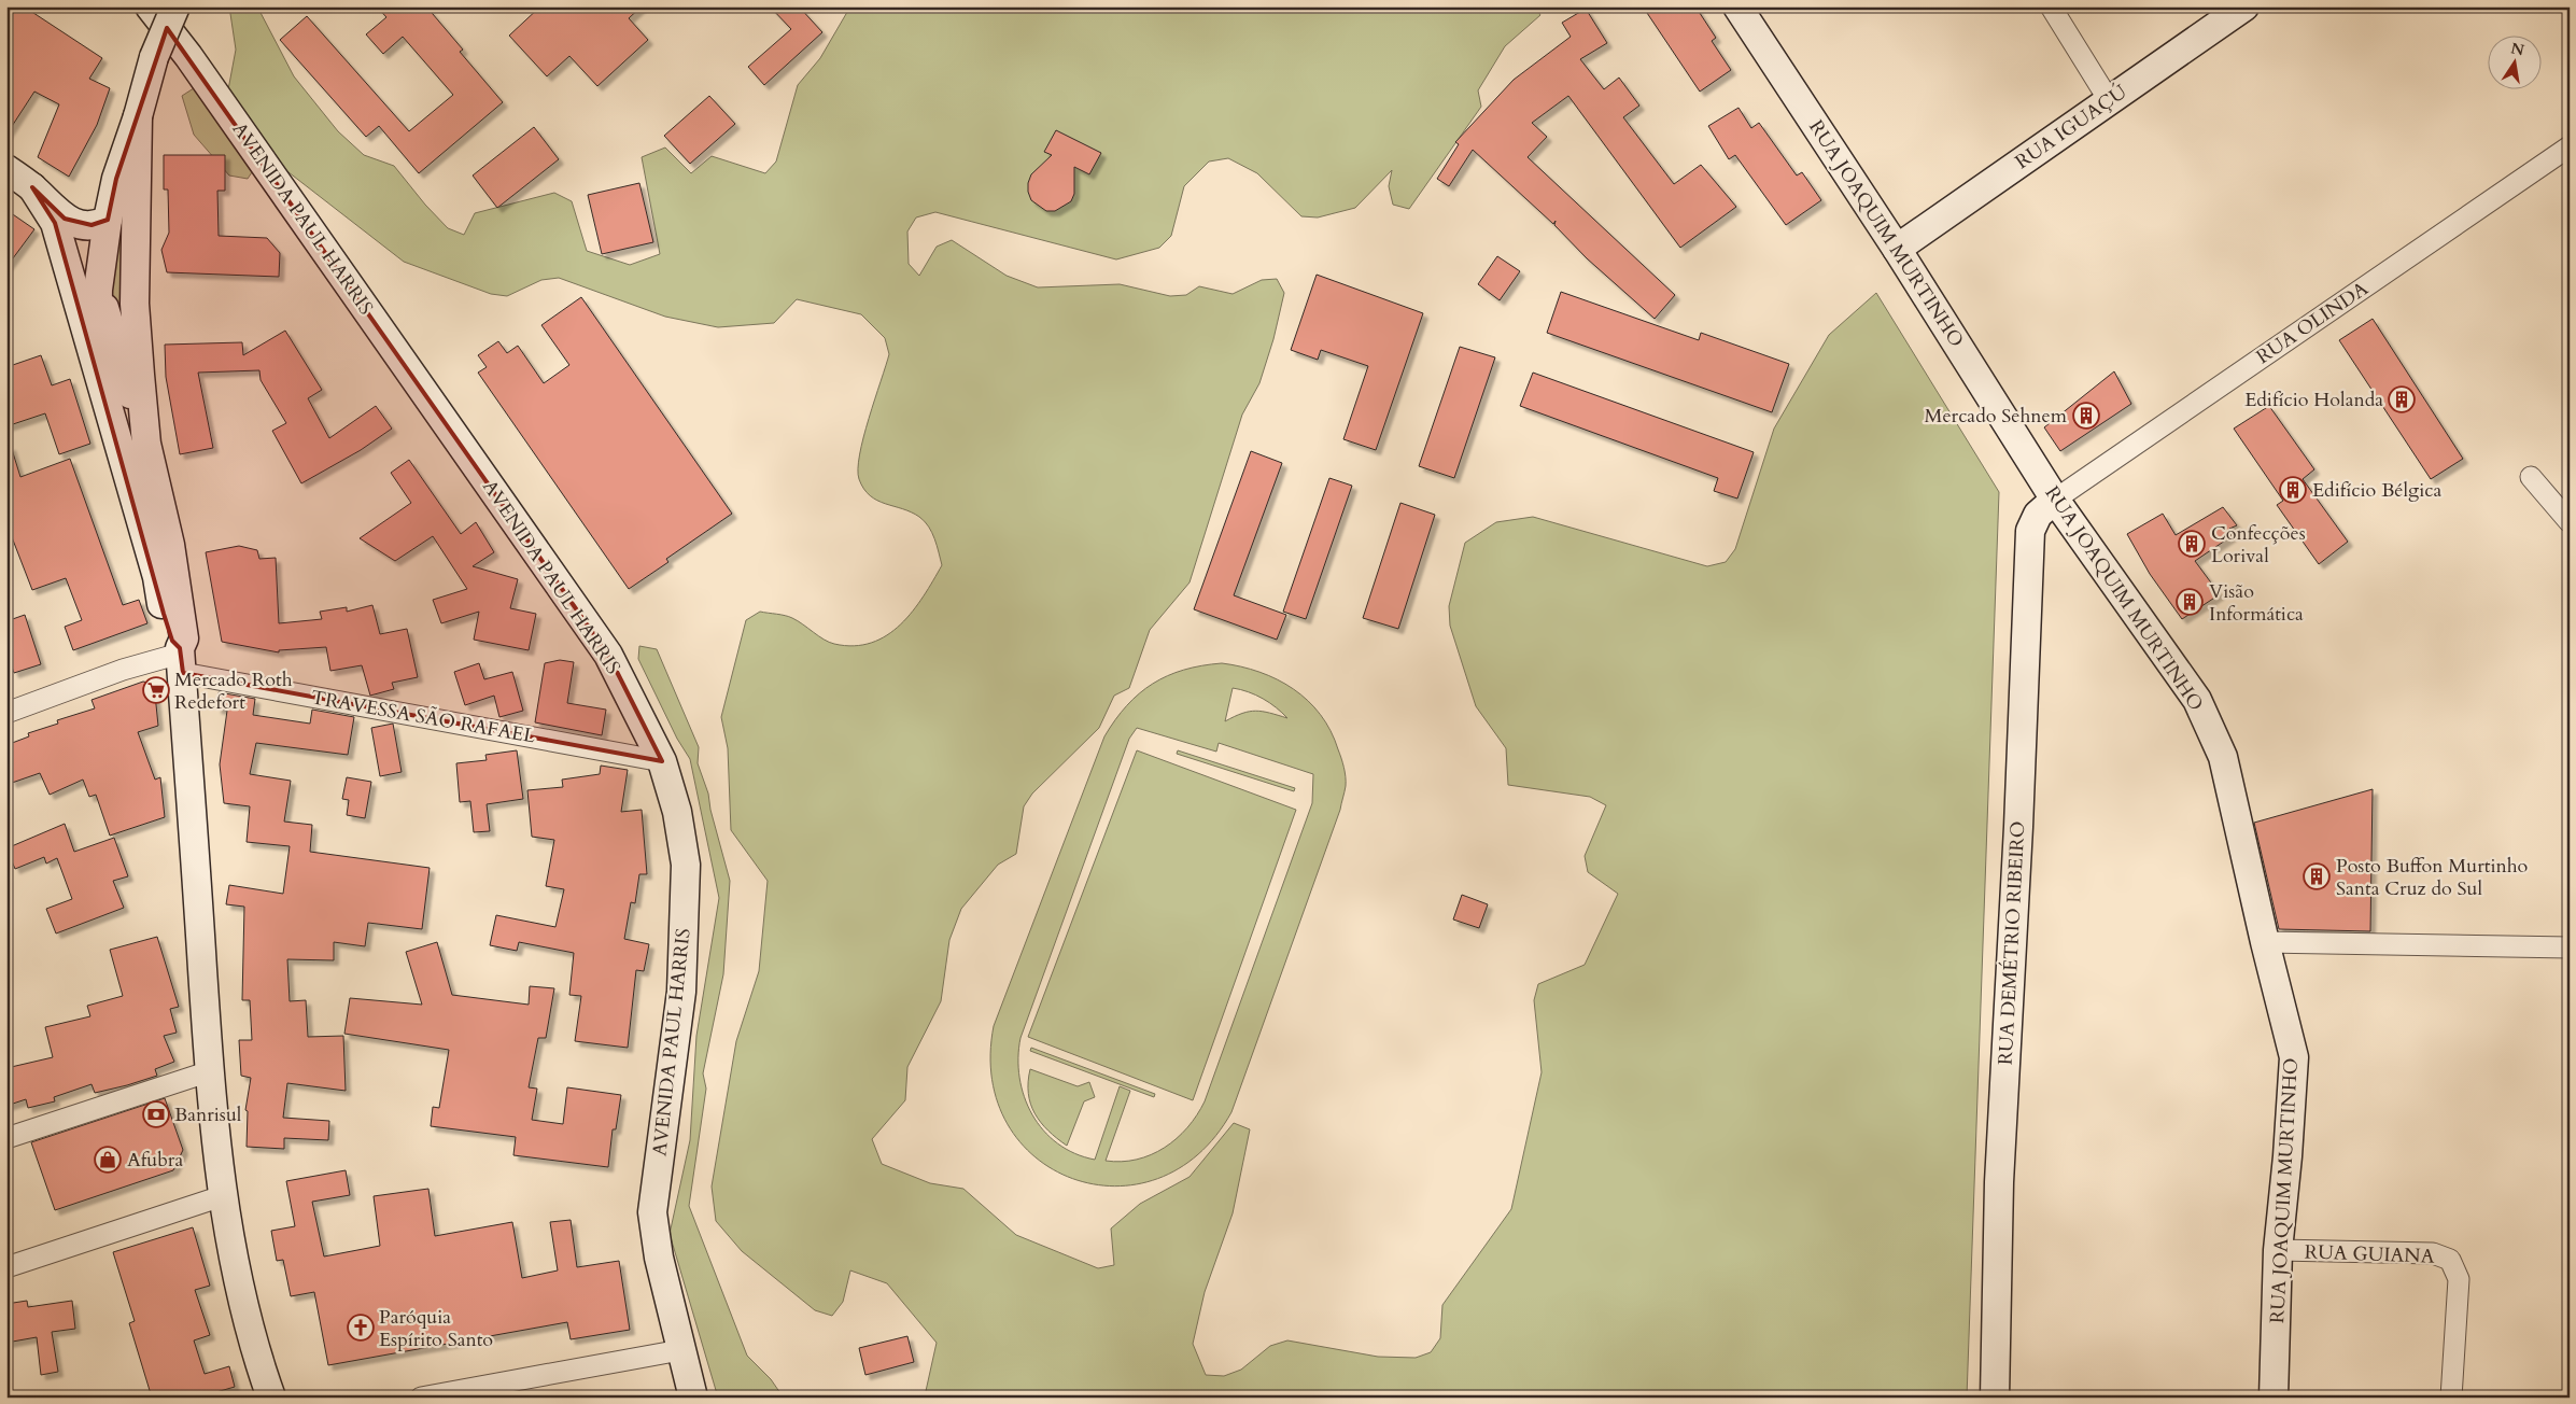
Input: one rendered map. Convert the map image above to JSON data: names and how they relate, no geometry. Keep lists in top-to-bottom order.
{
  "streets": {
    "main road": [
      "RUA IGUAÇÚ",
      "AVENIDA PAUL HARRIS",
      "RUA JOAQUIM MURTINHO",
      "RUA DEMÉTRIO RIBEIRO"
    ],
    "street": ["RUA OLINDA", "TRAVESSA SÃO RAFAEL", "RUA GUIANA"]
  },
  "crossings": [
    ["RUA IGUAÇÚ", "RUA JOAQUIM MURTINHO"],
    ["AVENIDA PAUL HARRIS", "TRAVESSA SÃO RAFAEL"],
    ["RUA JOAQUIM MURTINHO", "RUA OLINDA"],
    ["RUA JOAQUIM MURTINHO", "RUA DEMÉTRIO RIBEIRO"],
    ["RUA JOAQUIM MURTINHO", "RUA GUIANA"],
    ["RUA OLINDA", "RUA DEMÉTRIO RIBEIRO"]
  ],
  "places": {
    "building": [
      "Edifício Holanda",
      "Mercado Sehnem",
      "Edifício Bélgica",
      "Confecções Lorival",
      "Visão Informática",
      "Posto Buffon Murtinho Santa Cruz do Sul"
    ],
    "supermarket": ["Mercado Roth Redefort"],
    "bank": ["Banrisul"],
    "shop": ["Afubra"],
    "church": ["Paróquia Espírito Santo"]
  },
  "north": "top"
}
